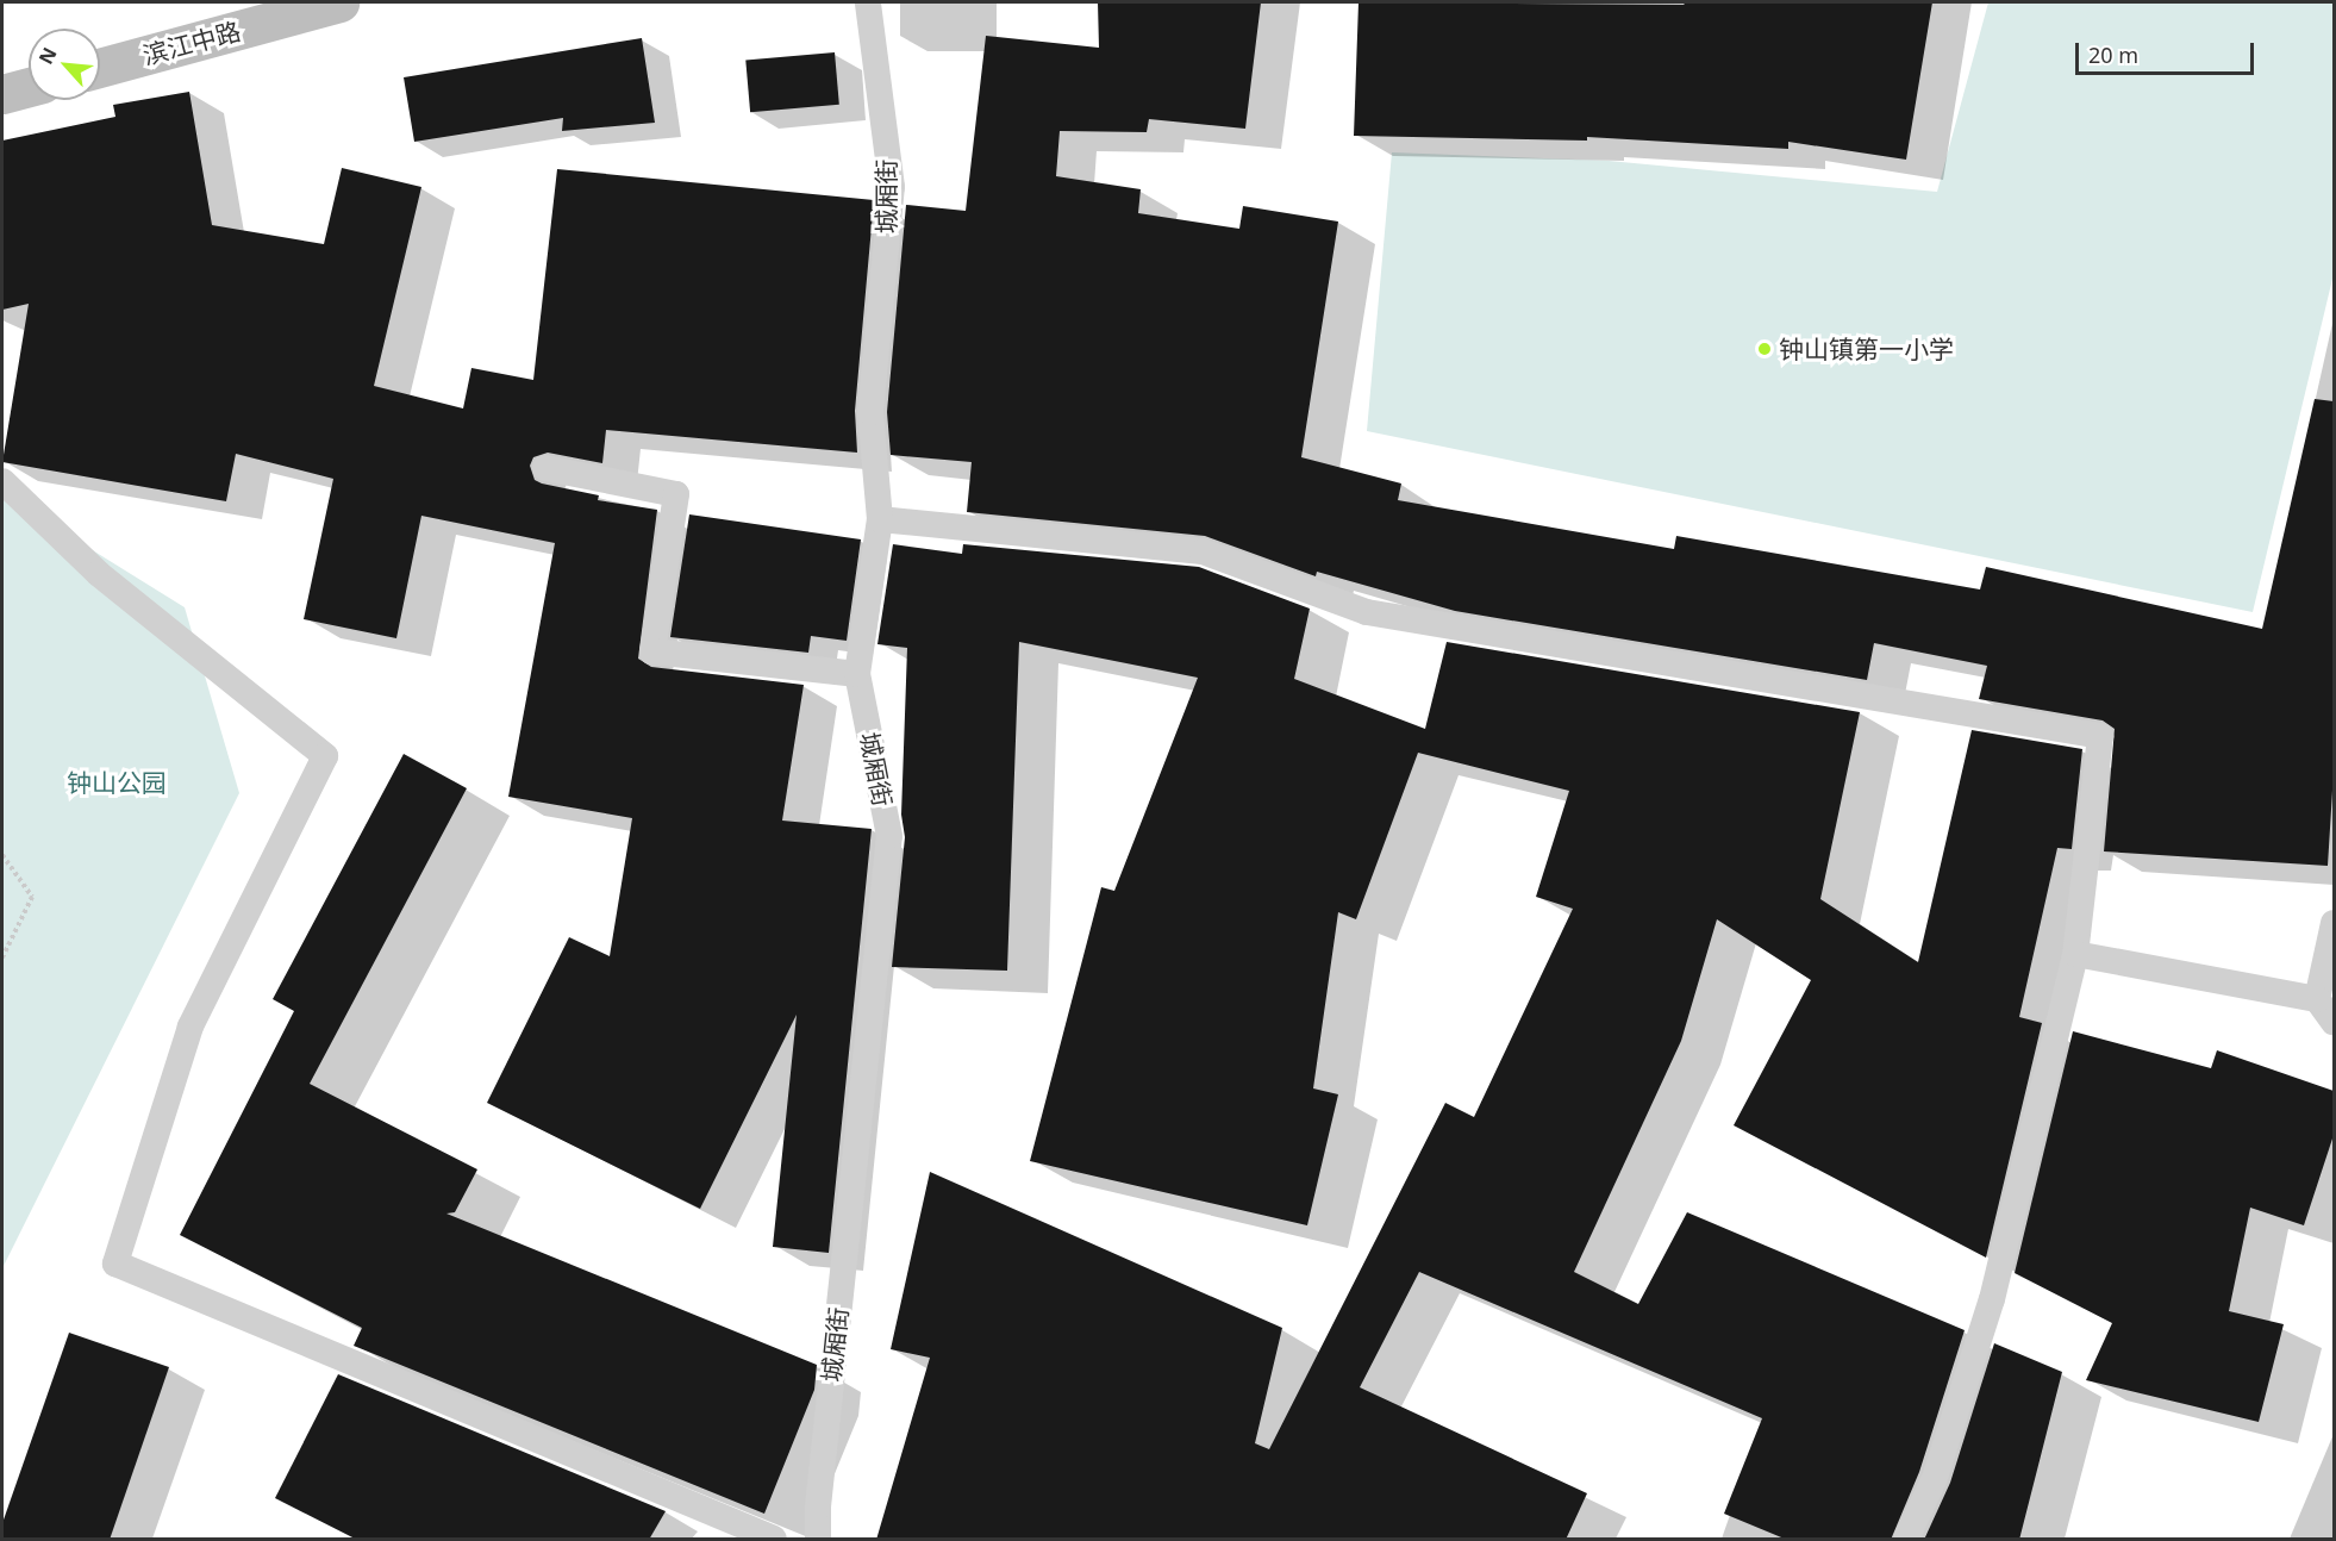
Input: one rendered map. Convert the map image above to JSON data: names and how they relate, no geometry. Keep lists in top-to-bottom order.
{
  "streets": {
    "street": ["滨江中路"],
    "lane": ["城厢街"]
  },
  "parks": ["钟山公园"],
  "places": ["钟山镇第一小学"],
  "scale_bar": "20 m",
  "north": "top left"
}
